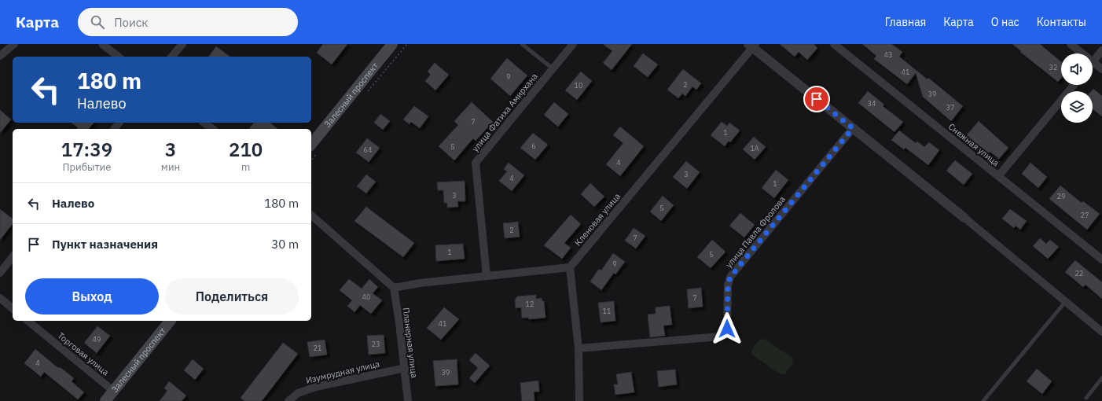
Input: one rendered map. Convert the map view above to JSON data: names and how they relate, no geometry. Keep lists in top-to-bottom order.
{
  "streets": {
    "main road": ["Залесный проспект"],
    "street": [
      "улица Фатиха Амирхана",
      "Снежная улица",
      "Кленовая улица",
      "улица Павла Фролова",
      "Планерная улица",
      "Торговая улица",
      "Изумрудная улица"
    ]
  },
  "crossings": [
    ["Залесный проспект", "Торговая улица"],
    ["Планерная улица", "Изумрудная улица"]
  ],
  "house_numbers": [
    "43",
    "32",
    "41",
    "9",
    "2",
    "10",
    "39",
    "34",
    "37",
    "7",
    "1",
    "6",
    "5",
    "1А",
    "64",
    "4",
    "3",
    "4",
    "1",
    "3",
    "29",
    "5",
    "27",
    "2",
    "7",
    "1",
    "5",
    "9",
    "22",
    "40",
    "7",
    "12",
    "11",
    "41",
    "49",
    "23",
    "21",
    "4",
    "39"
  ],
  "page": {
    "header": "Карта",
    "search": "Поиск",
    "nav": [
      "Главная",
      "Карта",
      "О нас",
      "Контакты"
    ],
    "turn": ["180 m", "Налево"],
    "eta": [
      "17:39",
      "Прибытие",
      "3",
      "мин",
      "210",
      "m"
    ],
    "list": [
      {
        "name": "Налево",
        "value": "180 m"
      },
      {
        "name": "Пункт назначения",
        "value": "30 m"
      }
    ],
    "buttons": ["Выход", "Поделиться"]
  }
}
